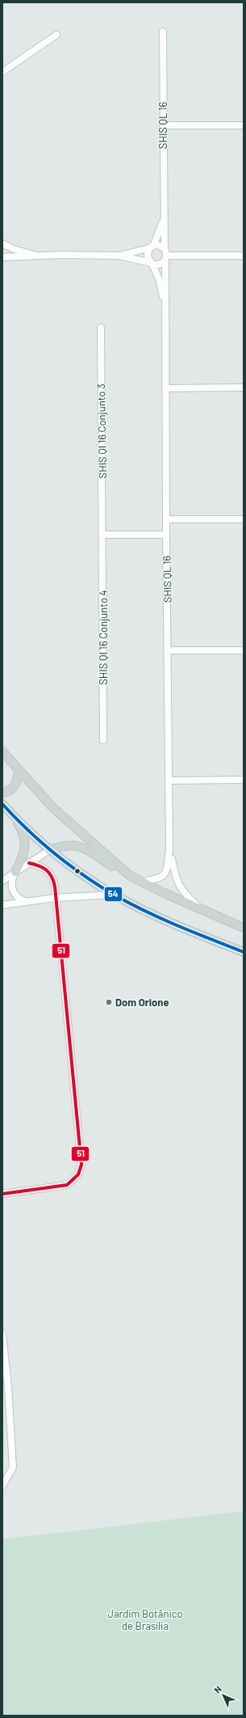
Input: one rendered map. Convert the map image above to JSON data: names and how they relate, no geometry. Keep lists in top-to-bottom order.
{
  "streets": {
    "street": ["SHIS QL 16", "SHIS QI 16 Conjunto 3", "SHIS QI 16 Conjunto 4"]
  },
  "crossings": [
    ["SHIS QI 16 Conjunto 3", "SHIS QI 16 Conjunto 4"]
  ],
  "parks": ["Jardim Botânico de Brasília"],
  "places": ["Dom Orione"],
  "lines": ["transit line 54", "transit line 51"],
  "north": "top left"
}
